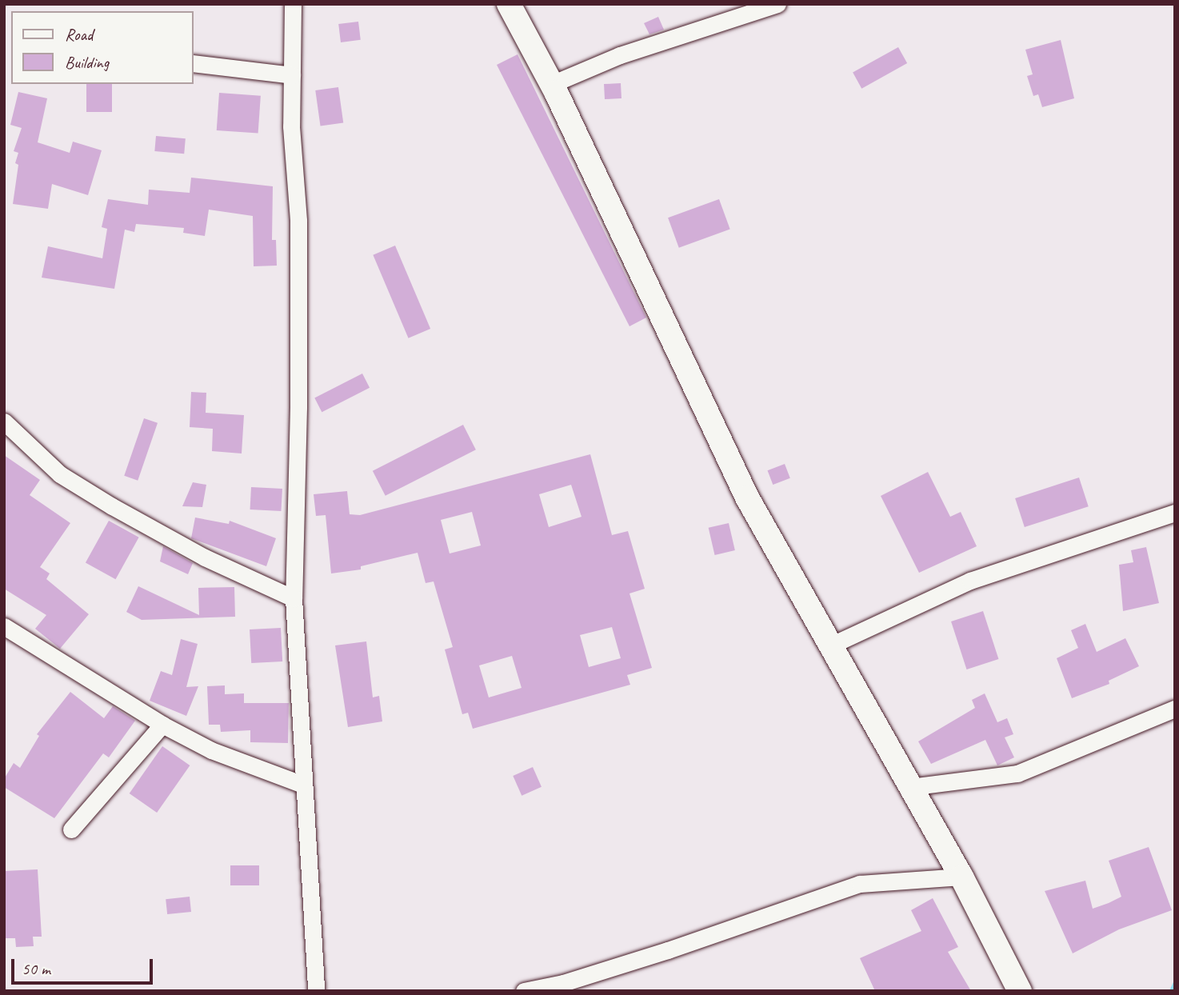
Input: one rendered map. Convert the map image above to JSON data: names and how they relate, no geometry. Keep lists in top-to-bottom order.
{
  "legend": ["Road", "Building"],
  "scale_bar": "50 m"
}
